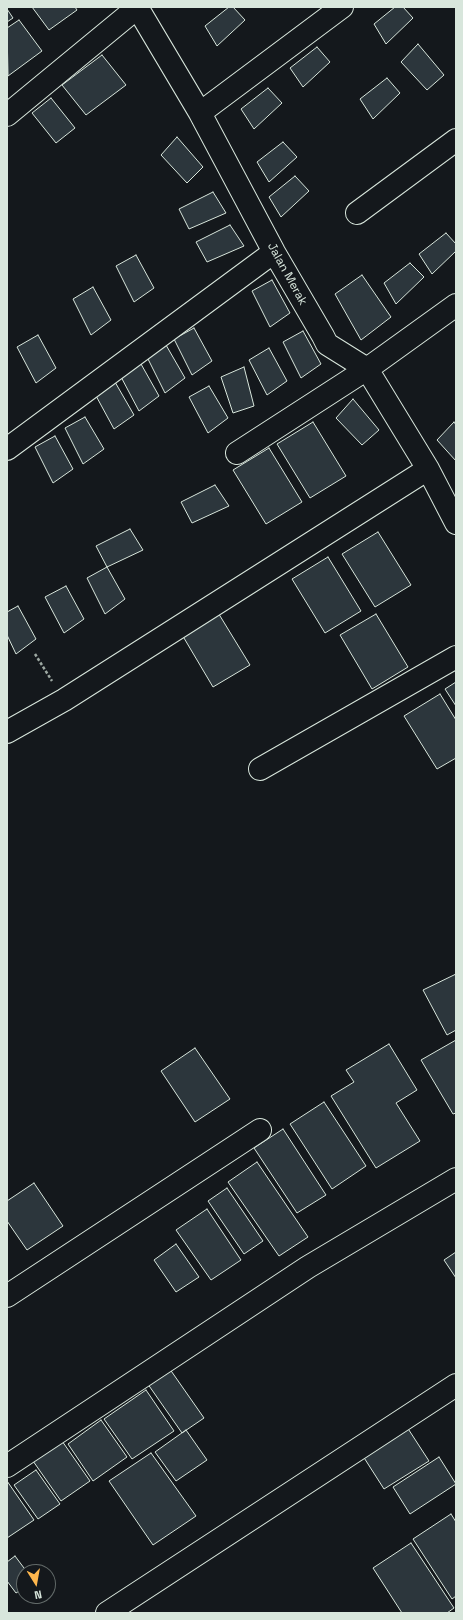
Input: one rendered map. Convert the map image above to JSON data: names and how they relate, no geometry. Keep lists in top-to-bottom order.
{
  "streets": {
    "street": ["Jalan Merak"]
  },
  "north": "bottom"
}
